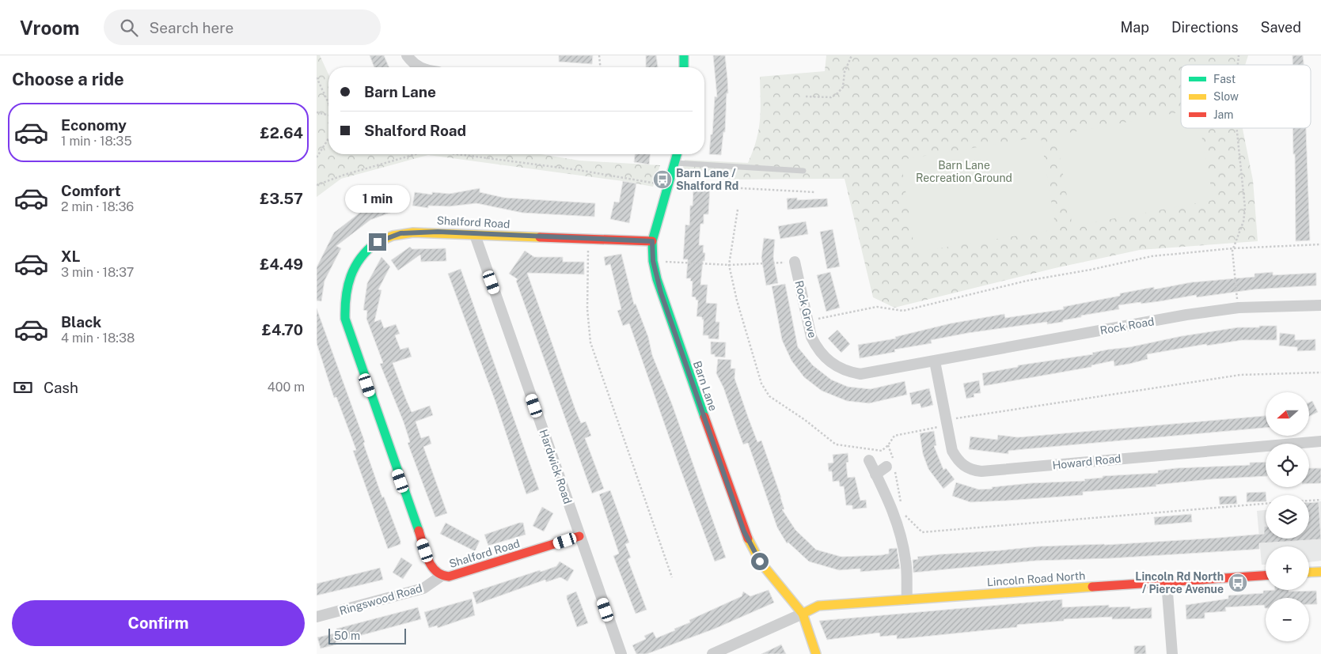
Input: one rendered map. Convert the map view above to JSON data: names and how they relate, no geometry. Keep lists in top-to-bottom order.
{
  "streets": {
    "street": [
      "Shalford Road",
      "Rock Grove",
      "Rock Road",
      "Barn Lane",
      "Howard Road",
      "Hardwick Road",
      "Lincoln Road North",
      "Ringswood Road"
    ]
  },
  "crossings": [
    ["Shalford Road", "Barn Lane"],
    ["Shalford Road", "Hardwick Road"],
    ["Shalford Road", "Ringswood Road"],
    ["Rock Grove", "Rock Road"],
    ["Rock Grove", "Howard Road"],
    ["Rock Road", "Howard Road"],
    ["Barn Lane", "Lincoln Road North"]
  ],
  "parks": ["Barn Lane Recreation Ground"],
  "places": {
    "bus stop": ["Barn Lane / Shalford Rd", "Lincoln Rd North / Pierce Avenue"]
  },
  "legend": ["Fast", "Slow", "Jam"],
  "scale_bar": "50 m",
  "north": "left",
  "page": {
    "header": "Vroom",
    "search": "Search here",
    "nav": ["Map", "Directions", "Saved"],
    "heading": "Choose a ride",
    "banner": ["Barn Lane", "Shalford Road"],
    "list": [
      {
        "name": "Economy",
        "note": "1 min · 18:35",
        "value": "£2.64"
      },
      {
        "name": "Comfort",
        "note": "2 min · 18:36",
        "value": "£3.57"
      },
      {
        "name": "XL",
        "note": "3 min · 18:37",
        "value": "£4.49"
      },
      {
        "name": "Black",
        "note": "4 min · 18:38",
        "value": "£4.70"
      }
    ],
    "bubble": "1 min",
    "pay": ["Cash", "400 m"],
    "map_buttons": ["+", "−"],
    "buttons": "Confirm",
    "scale": "50 m"
  }
}
